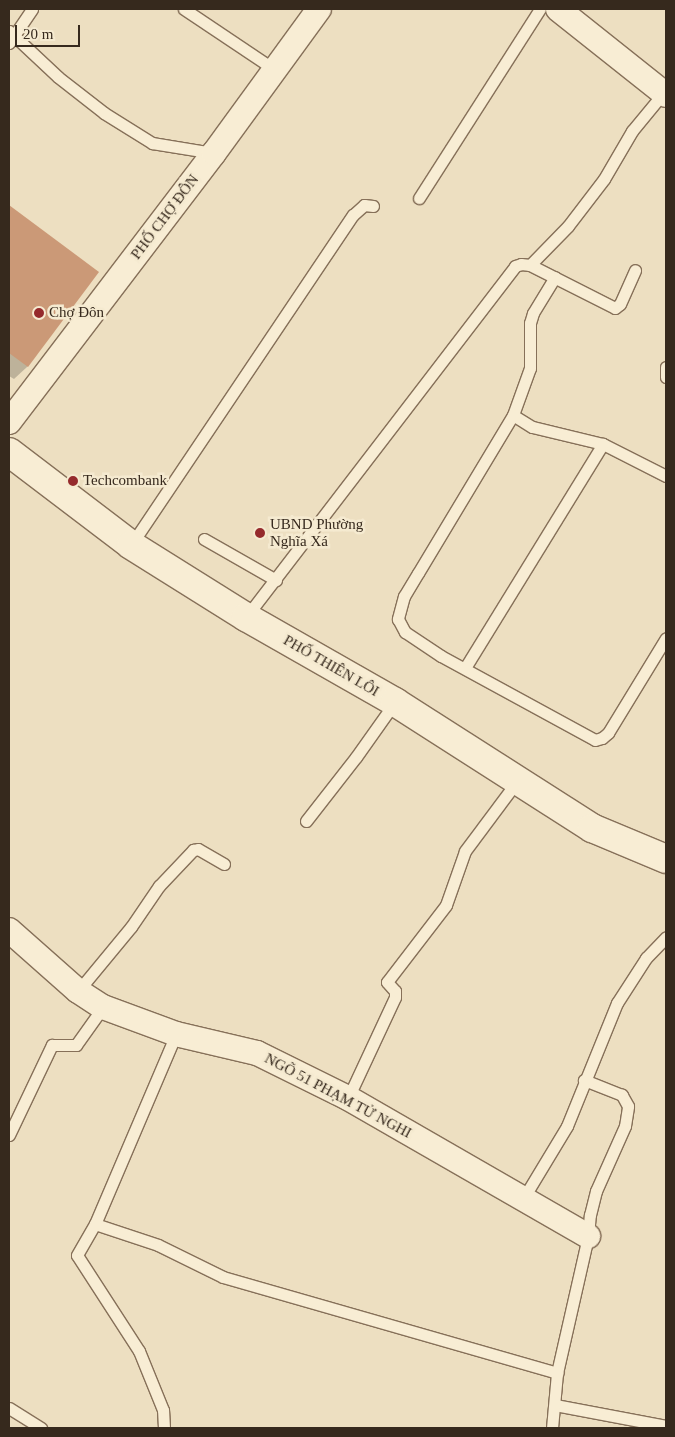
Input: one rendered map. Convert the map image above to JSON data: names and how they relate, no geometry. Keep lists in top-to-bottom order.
{
  "streets": {
    "main road": ["PHỐ THIÊN LÔI"],
    "street": ["PHỐ CHỢ ĐÔN", "NGÕ 51 PHẠM TỬ NGHI"]
  },
  "places": ["Chợ Đôn", "Techcombank", "UBND Phường Nghĩa Xá"],
  "scale_bar": "20 m"
}
